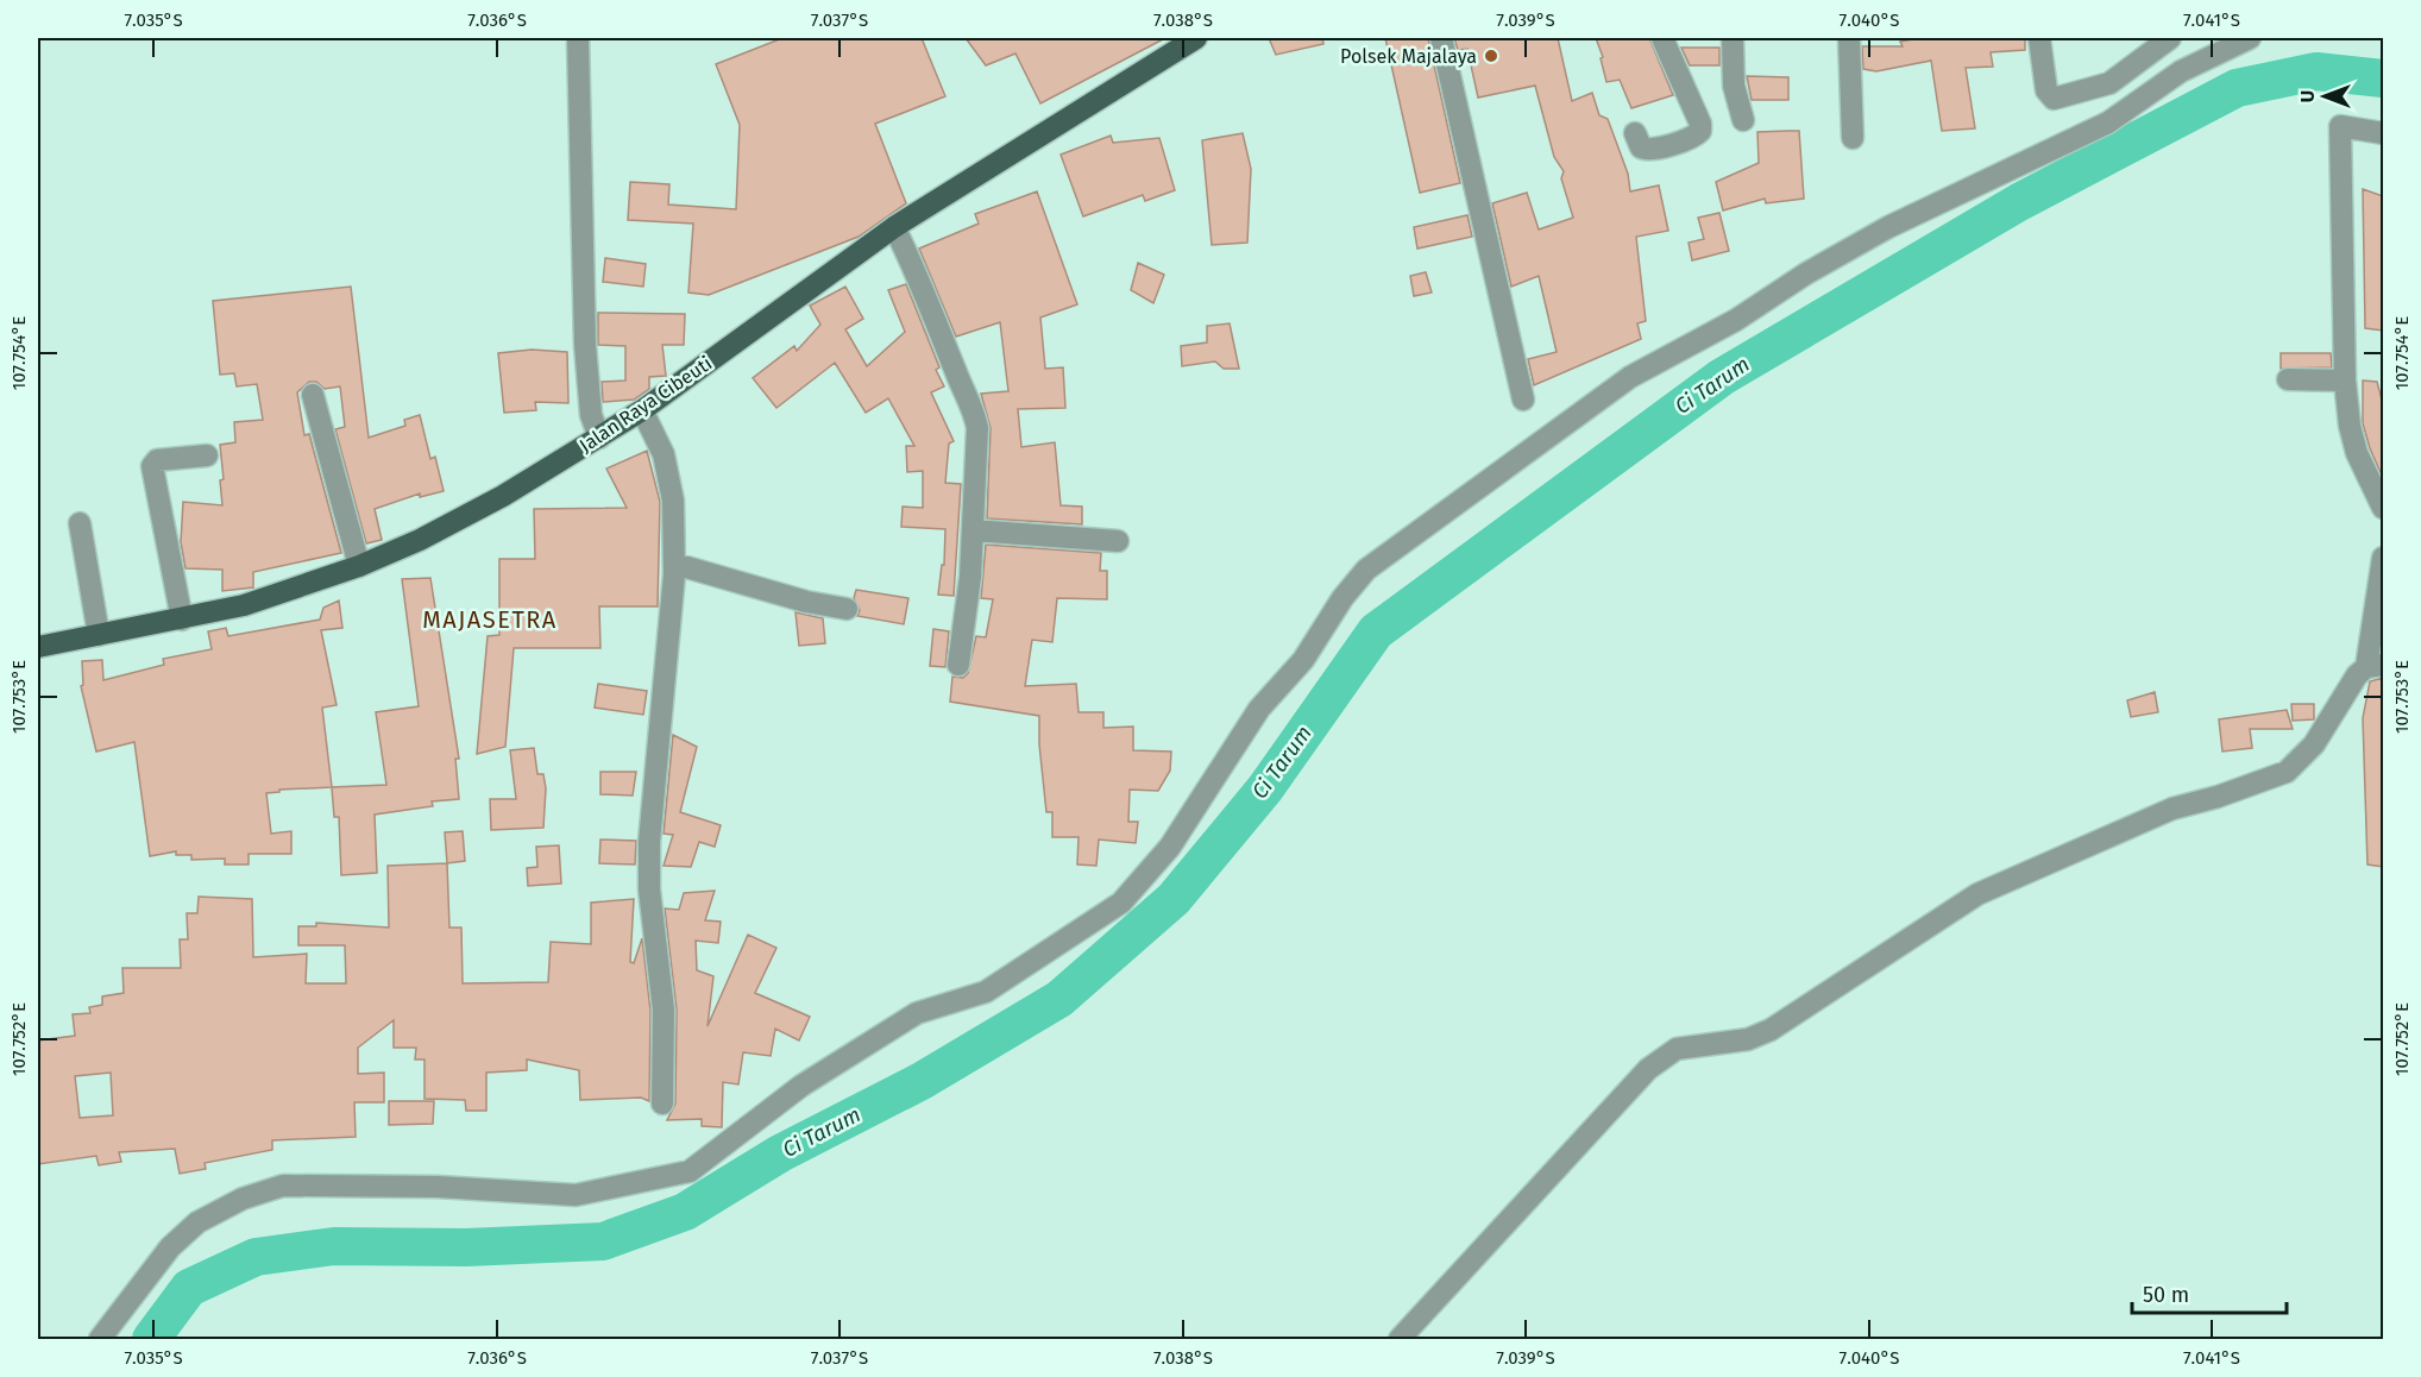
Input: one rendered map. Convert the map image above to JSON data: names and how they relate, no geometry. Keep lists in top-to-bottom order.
{
  "streets": {
    "main road": ["Jalan Raya Cibeuti"]
  },
  "districts": ["MAJASETRA"],
  "water": ["Ci Tarum"],
  "places": ["Polsek Majalaya"],
  "scale_bar": "50 m",
  "north": "left",
  "coordinates": [
    "7.035°S",
    "7.036°S",
    "7.037°S",
    "7.038°S",
    "7.039°S",
    "7.040°S",
    "7.041°S",
    "107.754°E",
    "107.753°E",
    "107.752°E"
  ]
}
